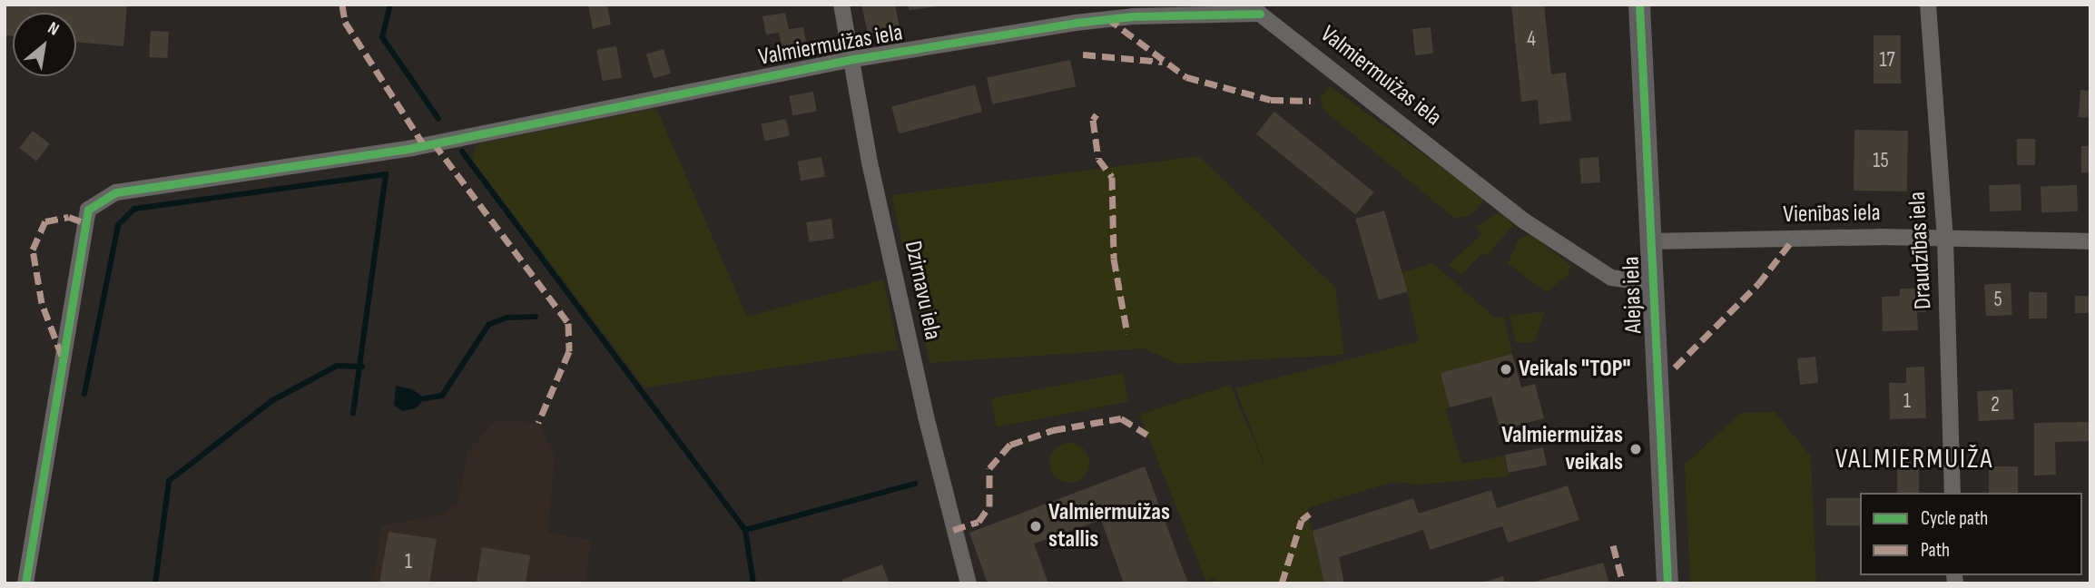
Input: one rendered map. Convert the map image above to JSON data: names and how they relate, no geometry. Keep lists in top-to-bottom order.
{
  "streets": {
    "main road": ["Alejas iela"],
    "street": [
      "Valmiermuižas iela",
      "Vienības iela",
      "Draudzības iela",
      "Dzirnavu iela"
    ]
  },
  "crossings": [
    ["Valmiermuižas iela", "Dzirnavu iela"],
    ["Valmiermuižas iela", "Alejas iela"],
    ["Vienības iela", "Draudzības iela"],
    ["Vienības iela", "Alejas iela"]
  ],
  "districts": ["VALMIERMUIŽA"],
  "places": ["Veikals \"TOP\"", "Valmiermuižas veikals", "Valmiermuižas stallis"],
  "house_numbers": [
    "4",
    "17",
    "15",
    "5",
    "1",
    "2",
    "1"
  ],
  "legend": ["Cycle path", "Path"],
  "north": "top right"
}
